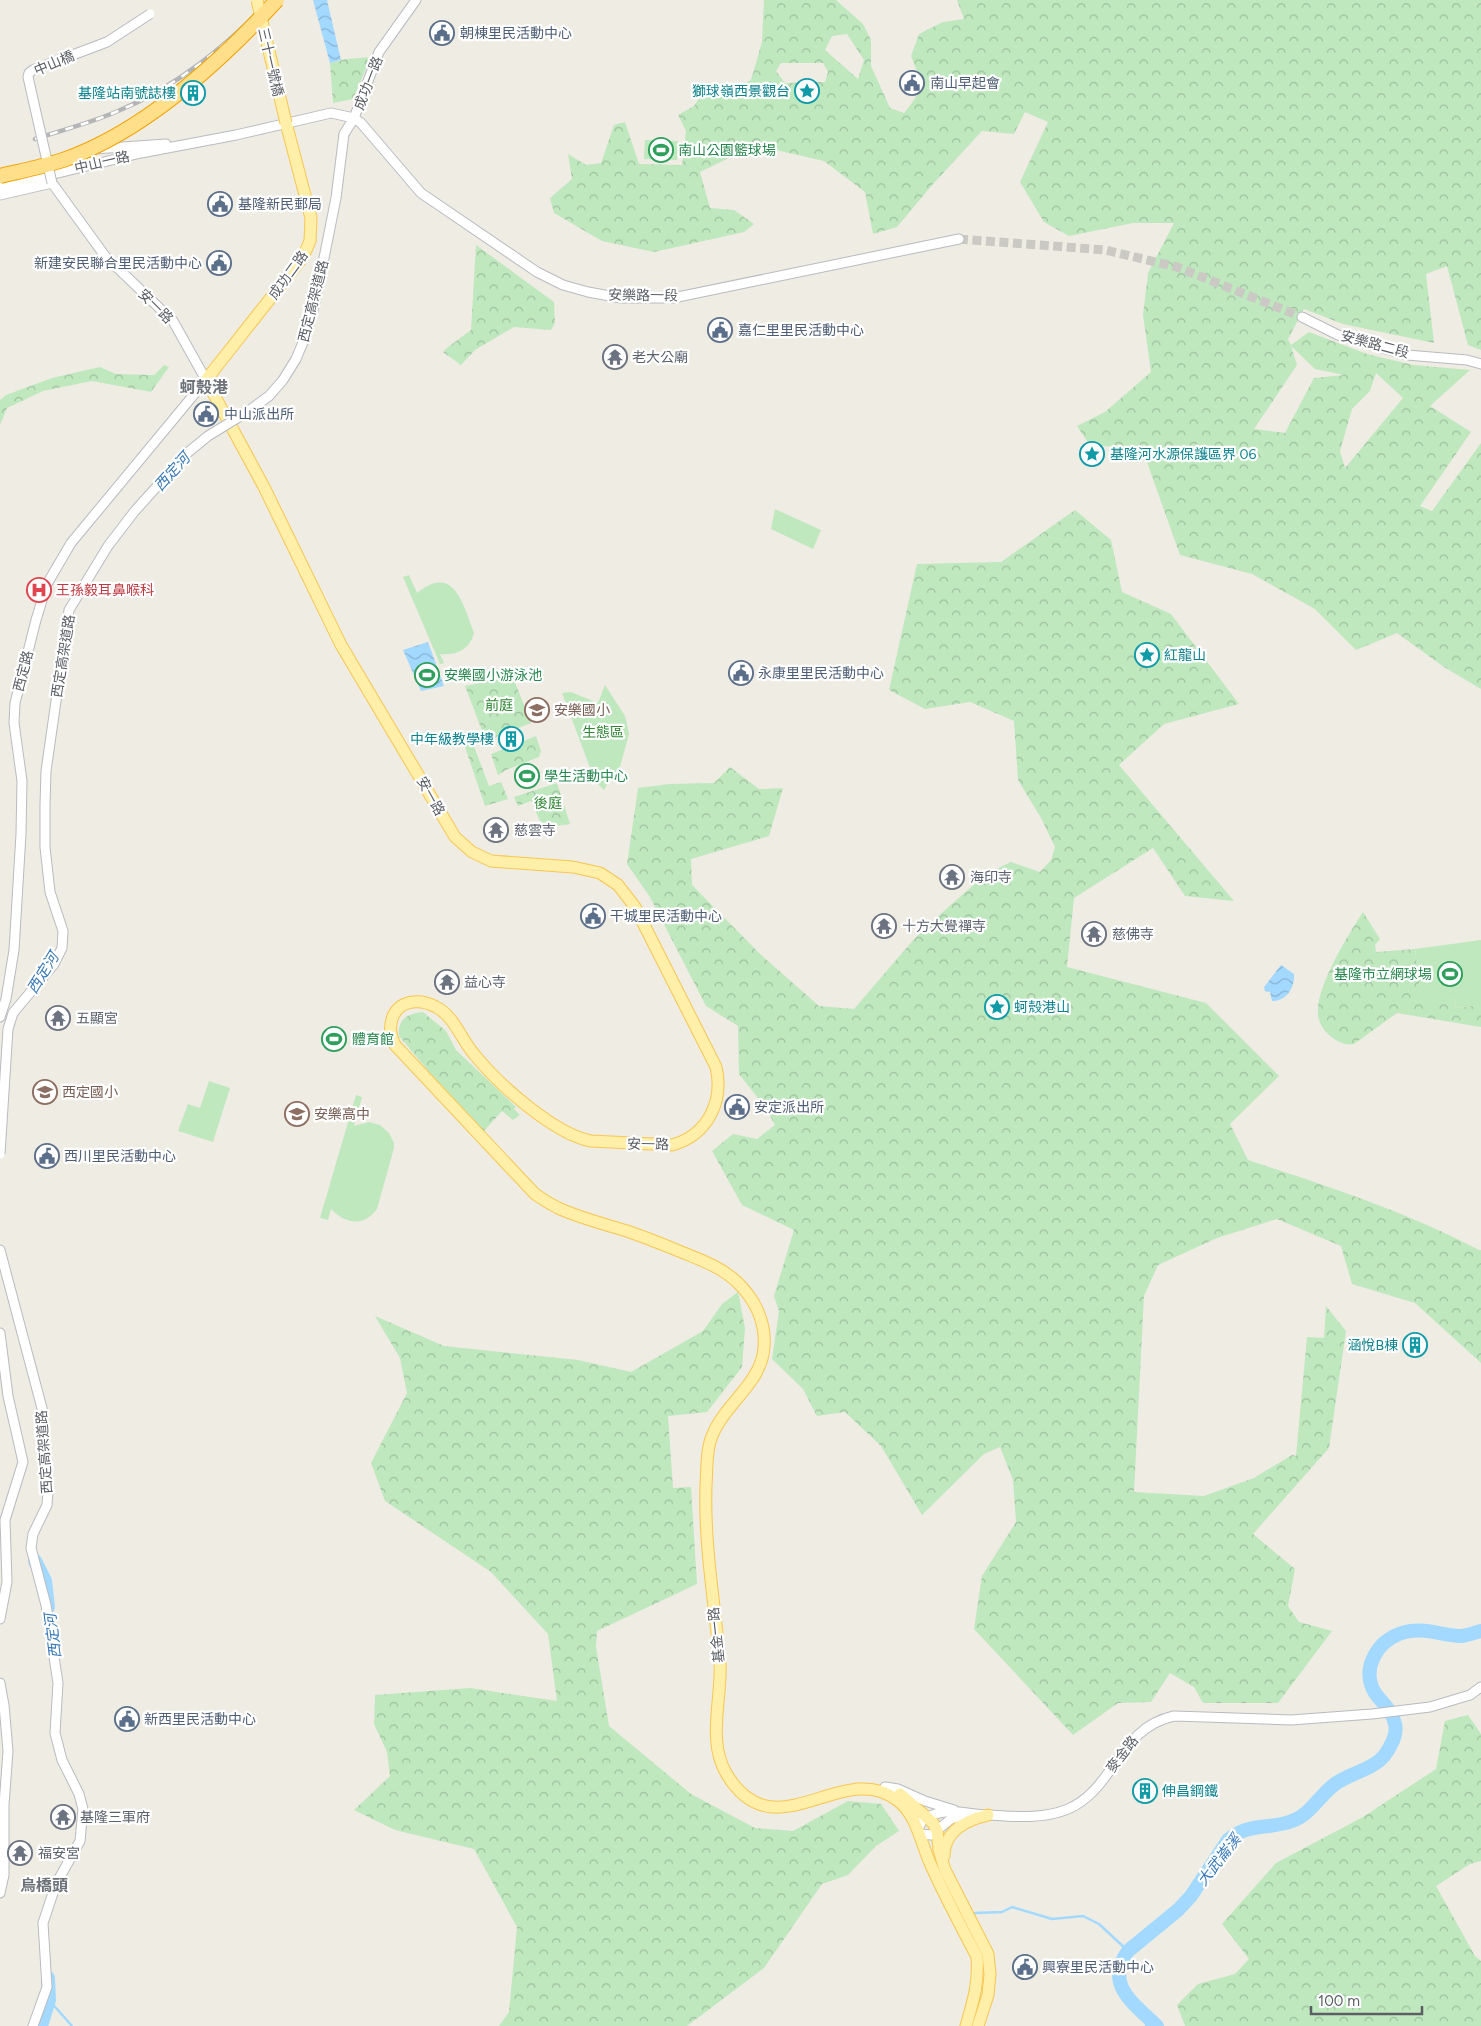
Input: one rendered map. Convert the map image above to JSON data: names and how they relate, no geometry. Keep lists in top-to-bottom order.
{
  "streets": {
    "main road": [
      "三十一號橋",
      "成功二路",
      "安一路",
      "基金一路"
    ],
    "street": [
      "中山橋",
      "成功一路",
      "中山一路",
      "安樂路一段",
      "西定高架道路",
      "安樂路二段",
      "西定路",
      "麥金路"
    ]
  },
  "crossings": [
    ["三十一號橋", "中山一路"],
    ["三十一號橋", "成功二路"],
    ["中山橋", "安一路"],
    ["成功一路", "中山一路"],
    ["成功一路", "安樂路一段"],
    ["成功一路", "西定高架道路"],
    ["中山一路", "成功二路"],
    ["中山一路", "安樂路一段"],
    ["中山一路", "西定高架道路"],
    ["成功二路", "安一路"],
    ["成功二路", "西定路"],
    ["安樂路一段", "西定高架道路"],
    ["安一路", "西定路"],
    ["安一路", "基金一路"]
  ],
  "districts": ["蚵殼港", "烏橋頭"],
  "water": ["西定河", "大武崙溪"],
  "parks": ["前庭", "生態區", "後庭"],
  "places": {
    "public building": [
      "朝棟里民活動中心",
      "南山早起會",
      "基隆新民郵局",
      "新建安民聯合里民活動中心",
      "嘉仁里里民活動中心",
      "中山派出所",
      "永康里里民活動中心",
      "干城里民活動中心",
      "安定派出所",
      "西川里民活動中心",
      "新西里民活動中心",
      "興寮里民活動中心"
    ],
    "place": [
      "獅球嶺西景觀台",
      "基隆河水源保護區界 06",
      "紅龍山",
      "蚵殼港山"
    ],
    "building": [
      "基隆站南號誌樓",
      "中年級教學樓",
      "涵悅B棟",
      "伸昌鋼鐵"
    ],
    "sports": [
      "南山公園籃球場",
      "安樂國小游泳池",
      "學生活動中心",
      "基隆市立網球場",
      "體育館"
    ],
    "temple": [
      "老大公廟",
      "慈雲寺",
      "海印寺",
      "十方大覺禪寺",
      "慈佛寺",
      "益心寺",
      "五顯宮",
      "基隆三軍府",
      "福安宮"
    ],
    "hospital": ["王孫毅耳鼻喉科"],
    "school or university": ["安樂國小", "西定國小", "安樂高中"]
  },
  "scale_bar": "100 m"
}
